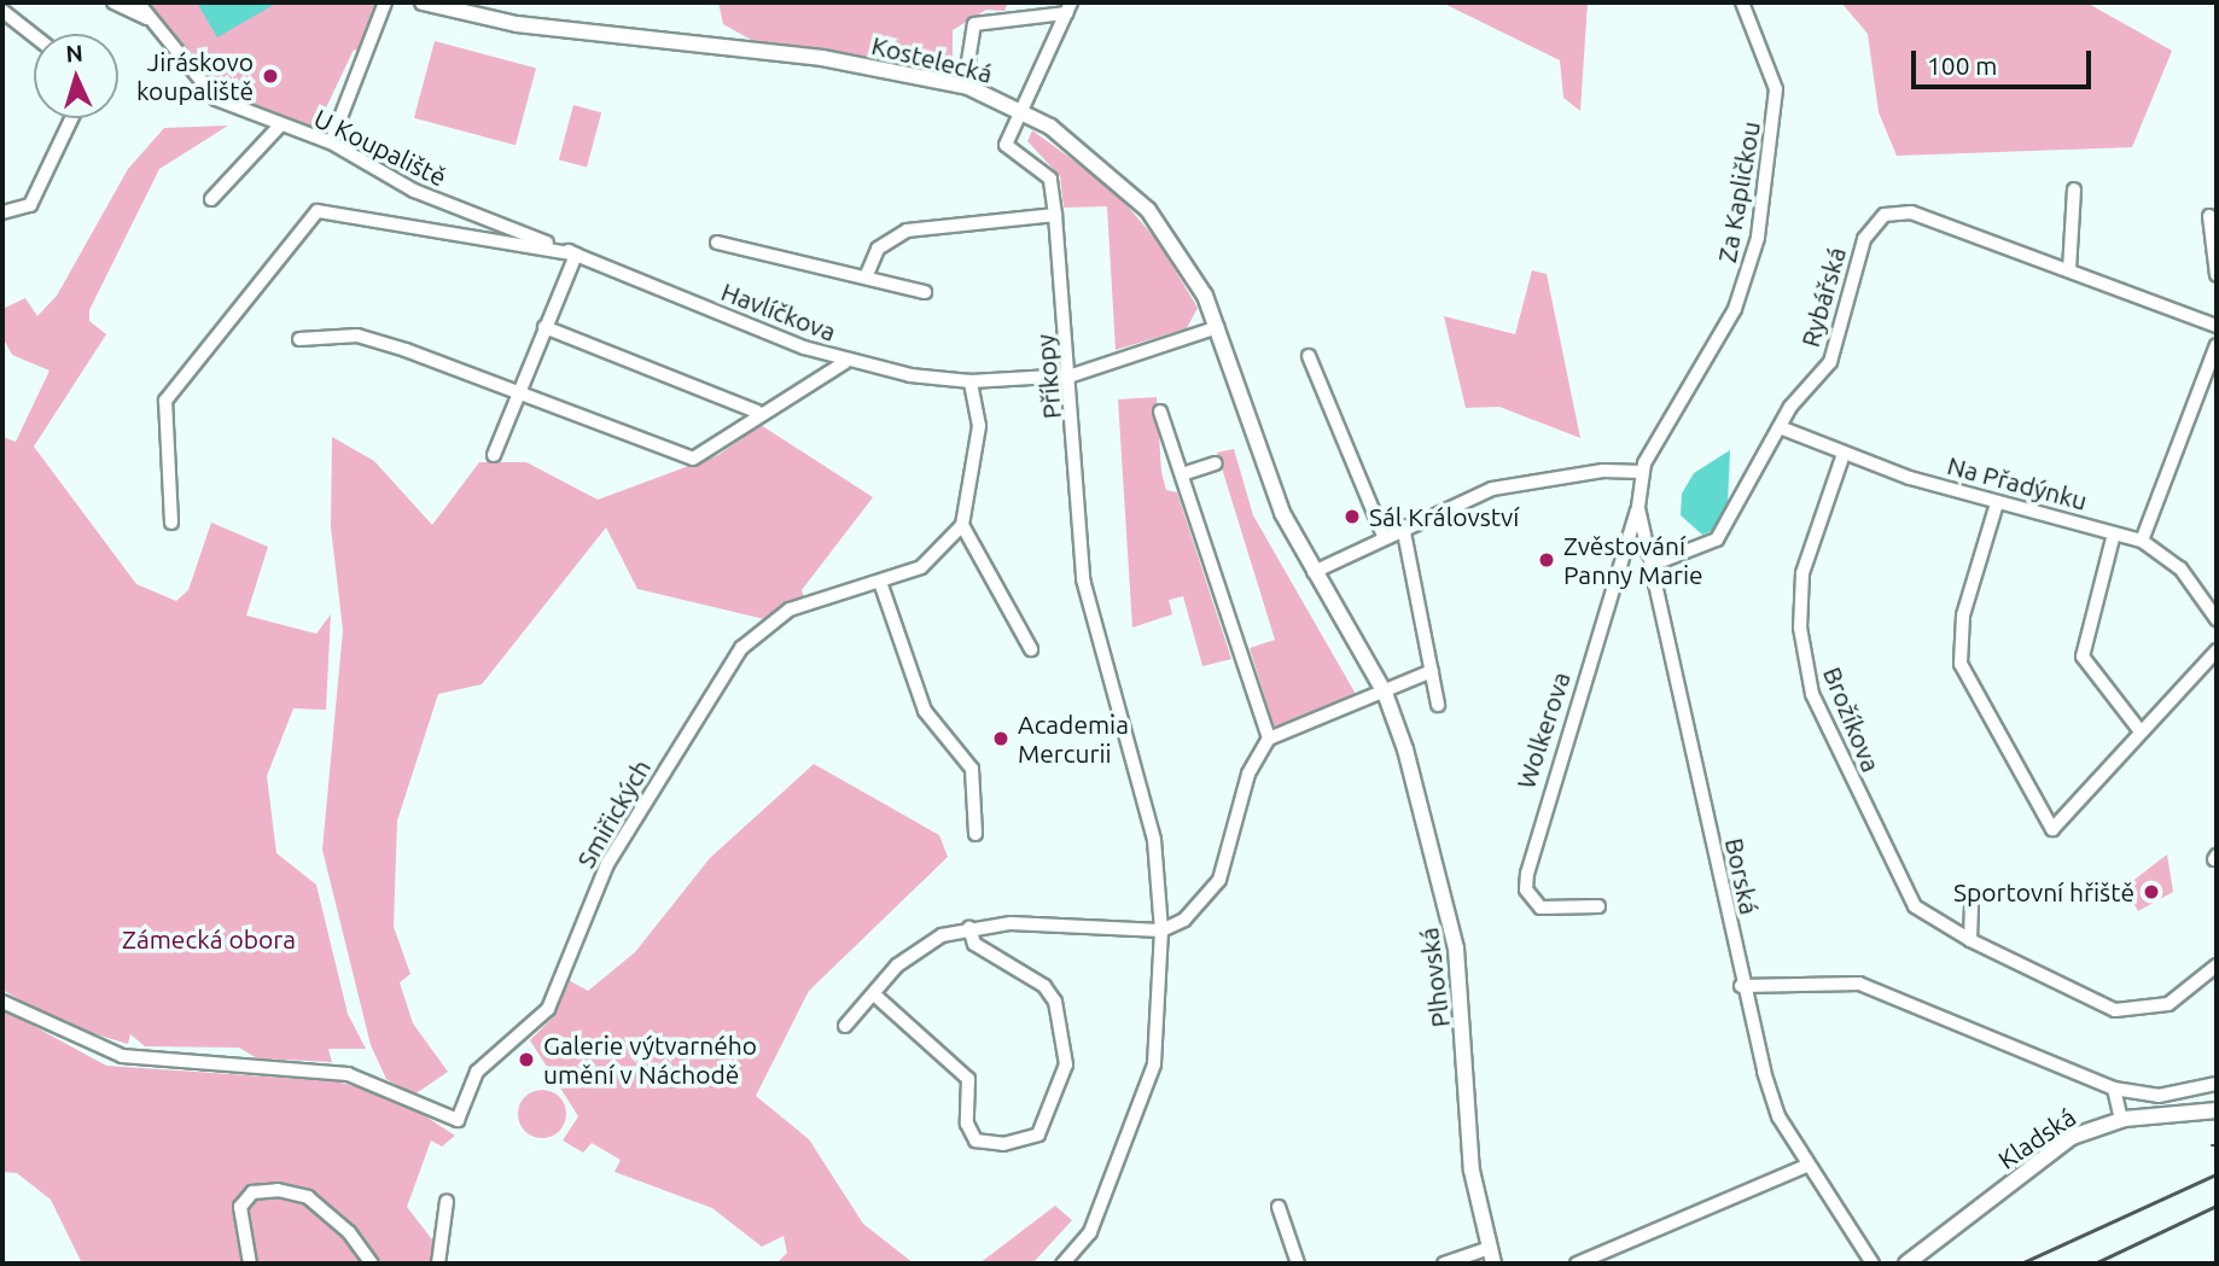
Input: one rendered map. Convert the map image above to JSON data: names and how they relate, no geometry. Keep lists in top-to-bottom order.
{
  "streets": {
    "main road": ["Kostelecká", "Plhovská", "Kladská"],
    "street": [
      "U Koupaliště",
      "Za Kapličkou",
      "Rybářská",
      "Havlíčkova",
      "Příkopy",
      "Na Přadýnku",
      "Brožíkova",
      "Wolkerova",
      "Smiřických",
      "Borská"
    ]
  },
  "crossings": [
    ["Kostelecká", "Havlíčkova"],
    ["Kostelecká", "Příkopy"],
    ["Kostelecká", "Plhovská"],
    ["U Koupaliště", "Havlíčkova"],
    ["Za Kapličkou", "Borská"],
    ["Rybářská", "Na Přadýnku"],
    ["Rybářská", "Borská"],
    ["Havlíčkova", "Příkopy"],
    ["Na Přadýnku", "Brožíkova"],
    ["Wolkerova", "Borská"]
  ],
  "parks": ["Zámecká obora"],
  "places": [
    "Jiráskovo koupaliště",
    "Sál Království",
    "Zvěstování Panny Marie",
    "Academia Mercurii",
    "Sportovní hřiště",
    "Galerie výtvarného umění v Náchodě"
  ],
  "scale_bar": "100 m",
  "north": "top"
}
